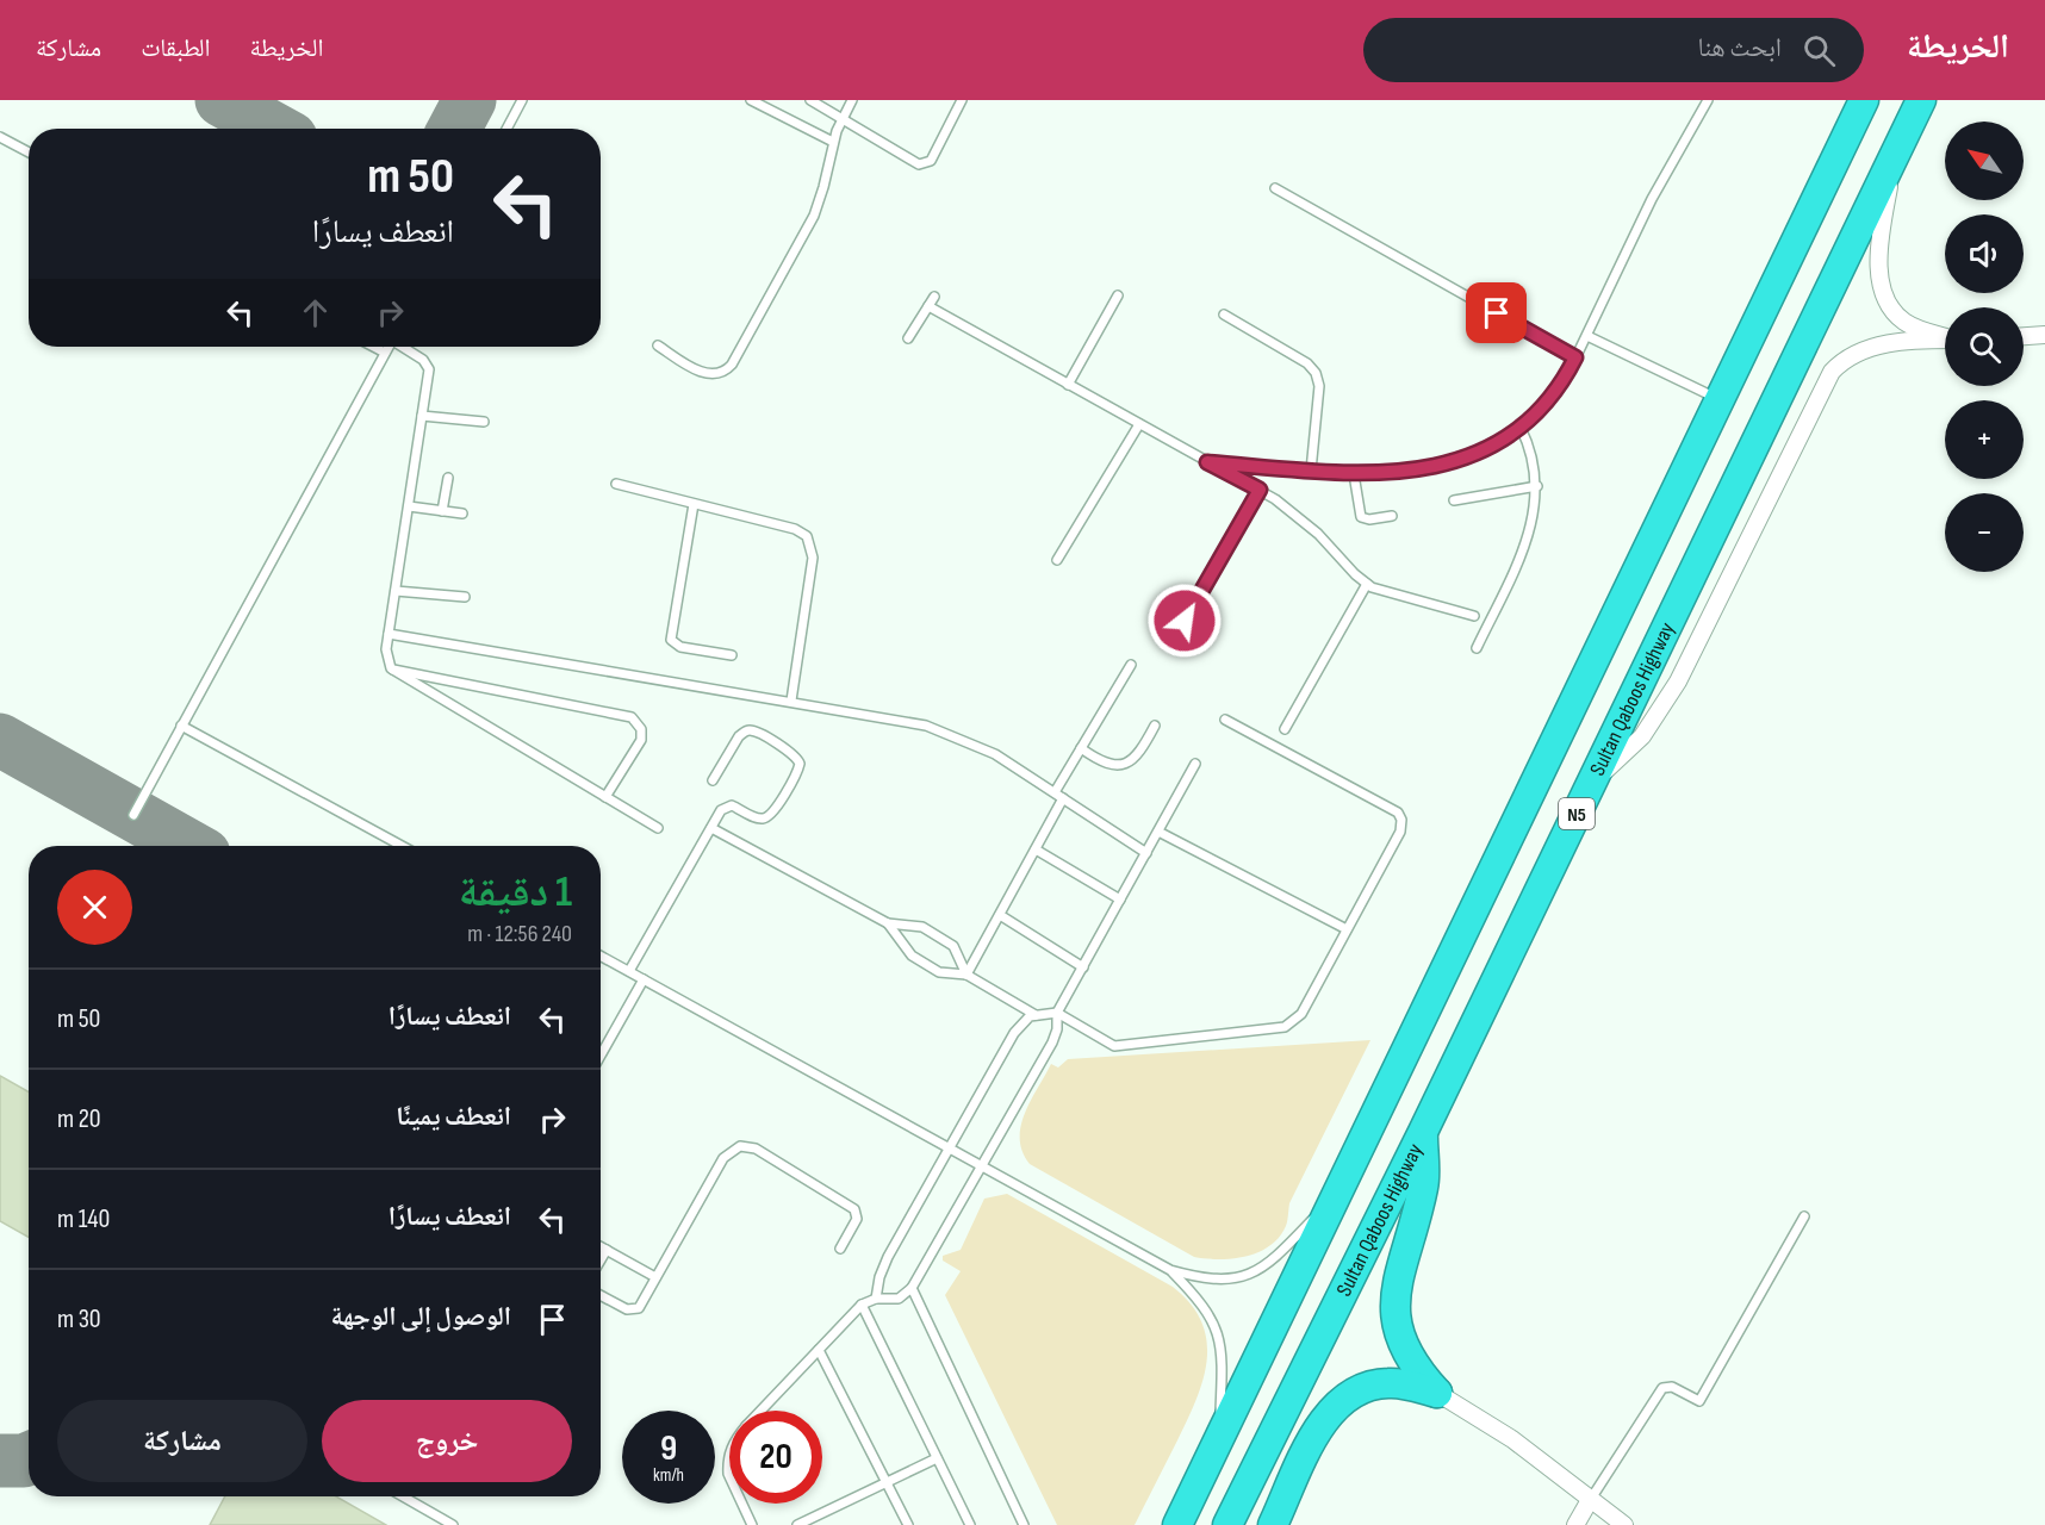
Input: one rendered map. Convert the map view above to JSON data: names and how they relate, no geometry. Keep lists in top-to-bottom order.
{
  "streets": {
    "highway": ["Sultan Qaboos Highway", "N5"]
  },
  "north": "top left",
  "page": {
    "header": "الخريطة",
    "search": "ابحث هنا",
    "nav": ["الخريطة", "الطبقات", "مشاركة"],
    "map_buttons": ["+", "−"],
    "turn": ["50 m", "انعطف يسارًا"],
    "heading": ["1 دقيقة", "240 m · 12:56"],
    "list": [
      {
        "name": "انعطف يسارًا",
        "value": "50 m"
      },
      {
        "name": "انعطف يمينًا",
        "value": "20 m"
      },
      {
        "name": "انعطف يسارًا",
        "value": "140 m"
      },
      {
        "name": "الوصول إلى الوجهة",
        "value": "30 m"
      }
    ],
    "buttons": ["خروج", "مشاركة"],
    "speed": "9 km/h",
    "limit": "20"
  }
}
